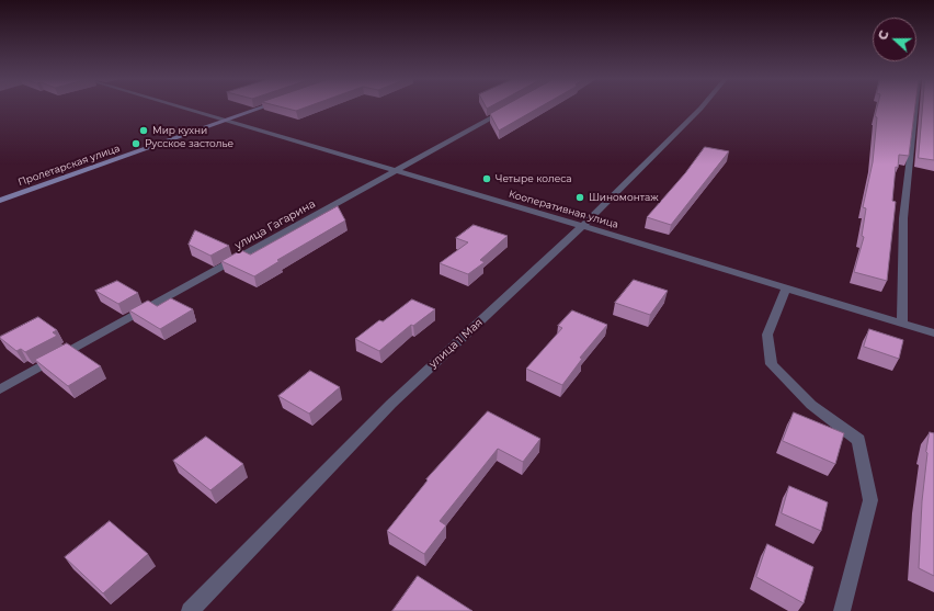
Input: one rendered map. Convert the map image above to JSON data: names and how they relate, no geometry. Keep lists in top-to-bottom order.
{
  "streets": {
    "main road": ["Пролетарская улица"],
    "street": ["Кооперативная улица", "улица Гагарина", "улица 1 Мая"]
  },
  "crossings": [
    ["Пролетарская улица", "Кооперативная улица"],
    ["Кооперативная улица", "улица Гагарина"],
    ["Кооперативная улица", "улица 1 Мая"]
  ],
  "places": [
    "Мир кухни",
    "Русское застолье",
    "Четыре колеса",
    "Шиномонтаж"
  ],
  "north": "left"
}
